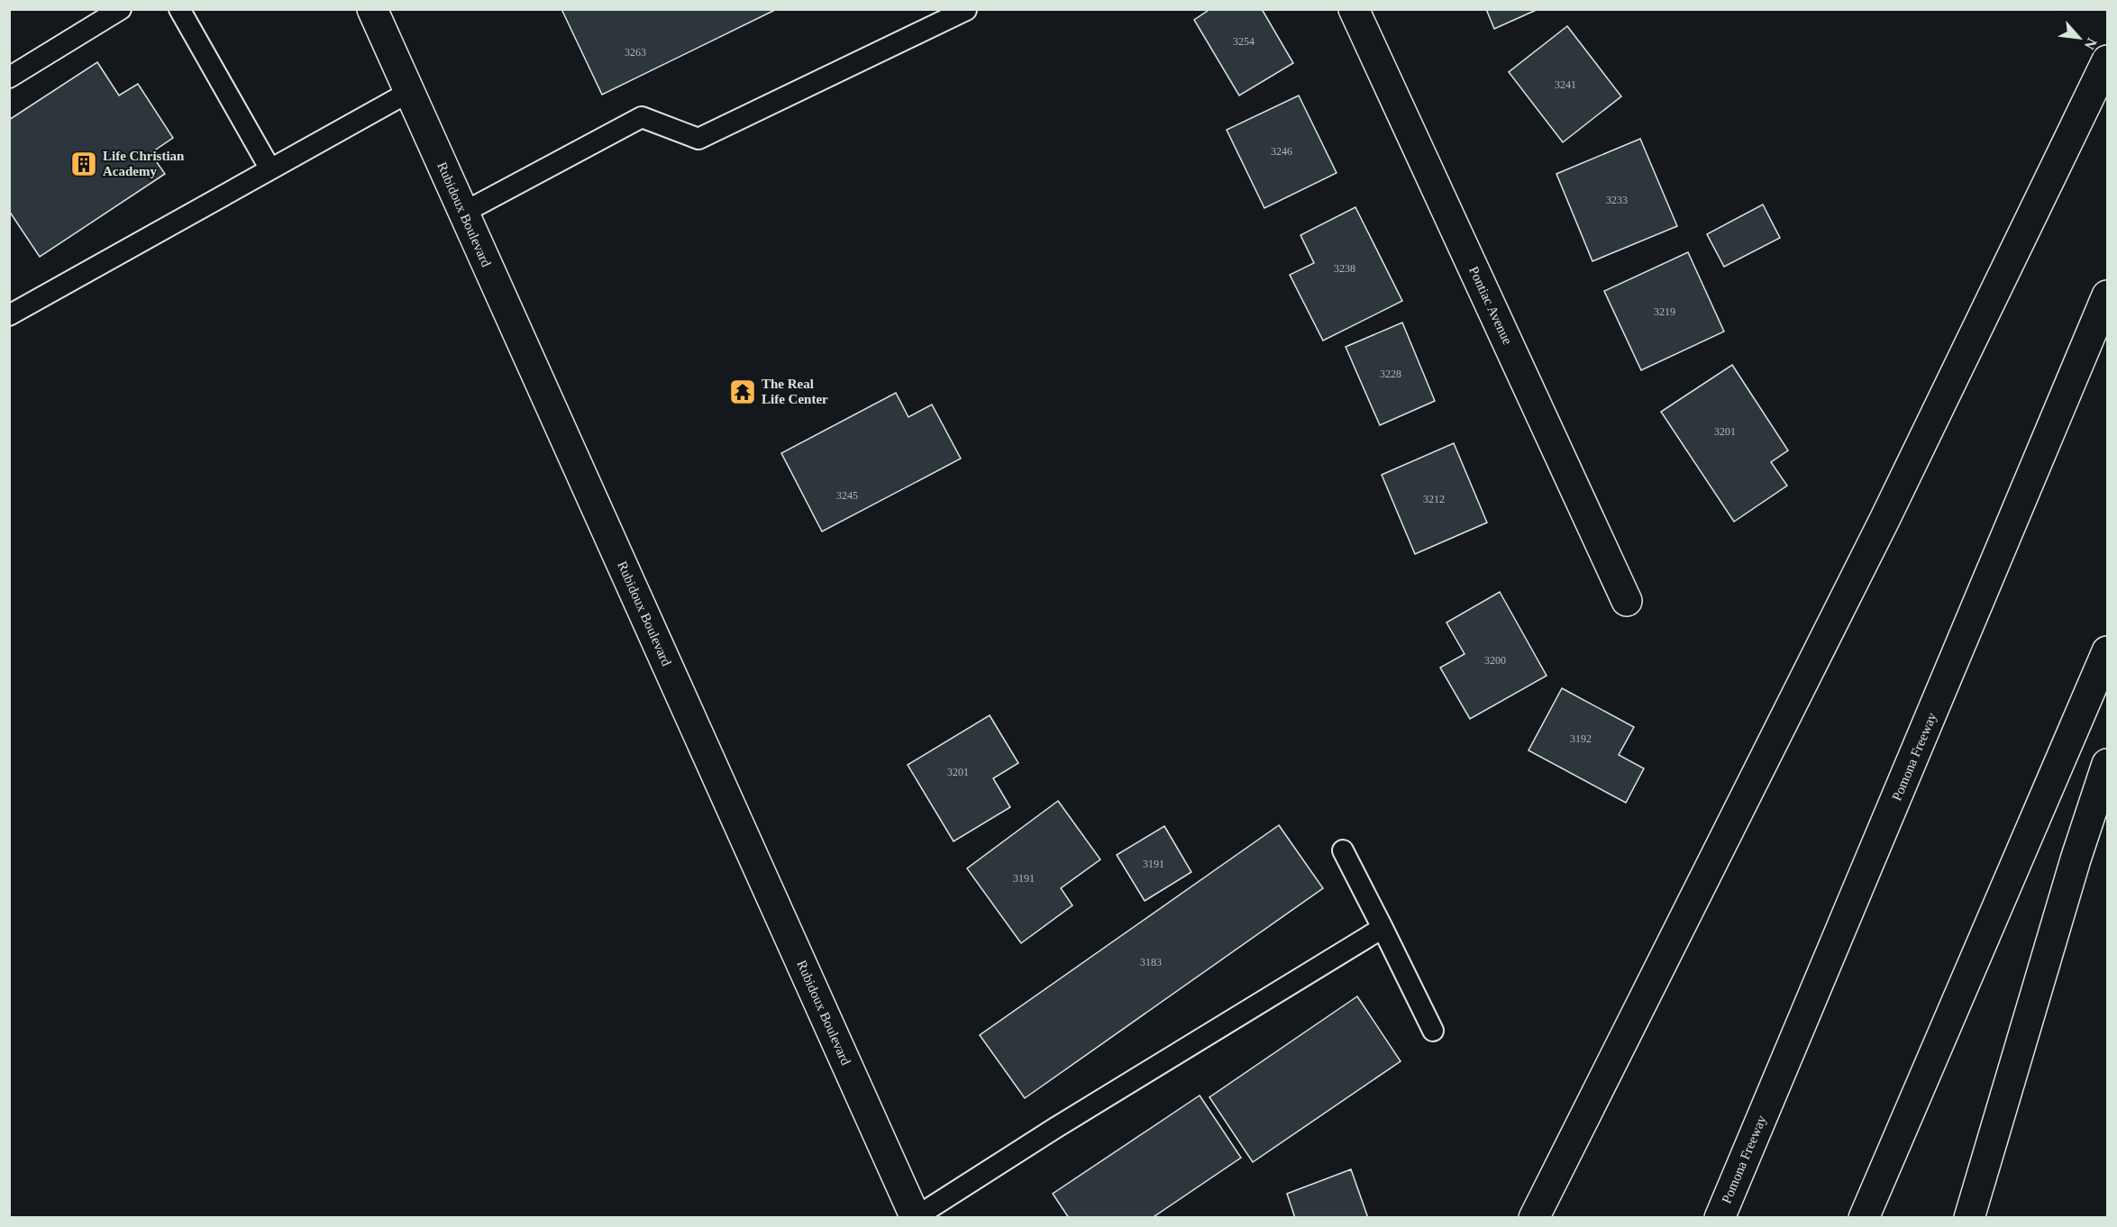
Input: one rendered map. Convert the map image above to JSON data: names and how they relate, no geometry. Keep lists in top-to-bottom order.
{
  "streets": {
    "main road": ["Rubidoux Boulevard", "Pontiac Avenue", "Pomona Freeway"]
  },
  "places": {
    "building": ["Life Christian Academy"],
    "temple": ["The Real Life Center"]
  },
  "house_numbers": [
    "3254",
    "3263",
    "3241",
    "3246",
    "3233",
    "3238",
    "3219",
    "3228",
    "3201",
    "3245",
    "3212",
    "3200",
    "3192",
    "3201",
    "3191",
    "3191",
    "3183"
  ],
  "north": "bottom right"
}
